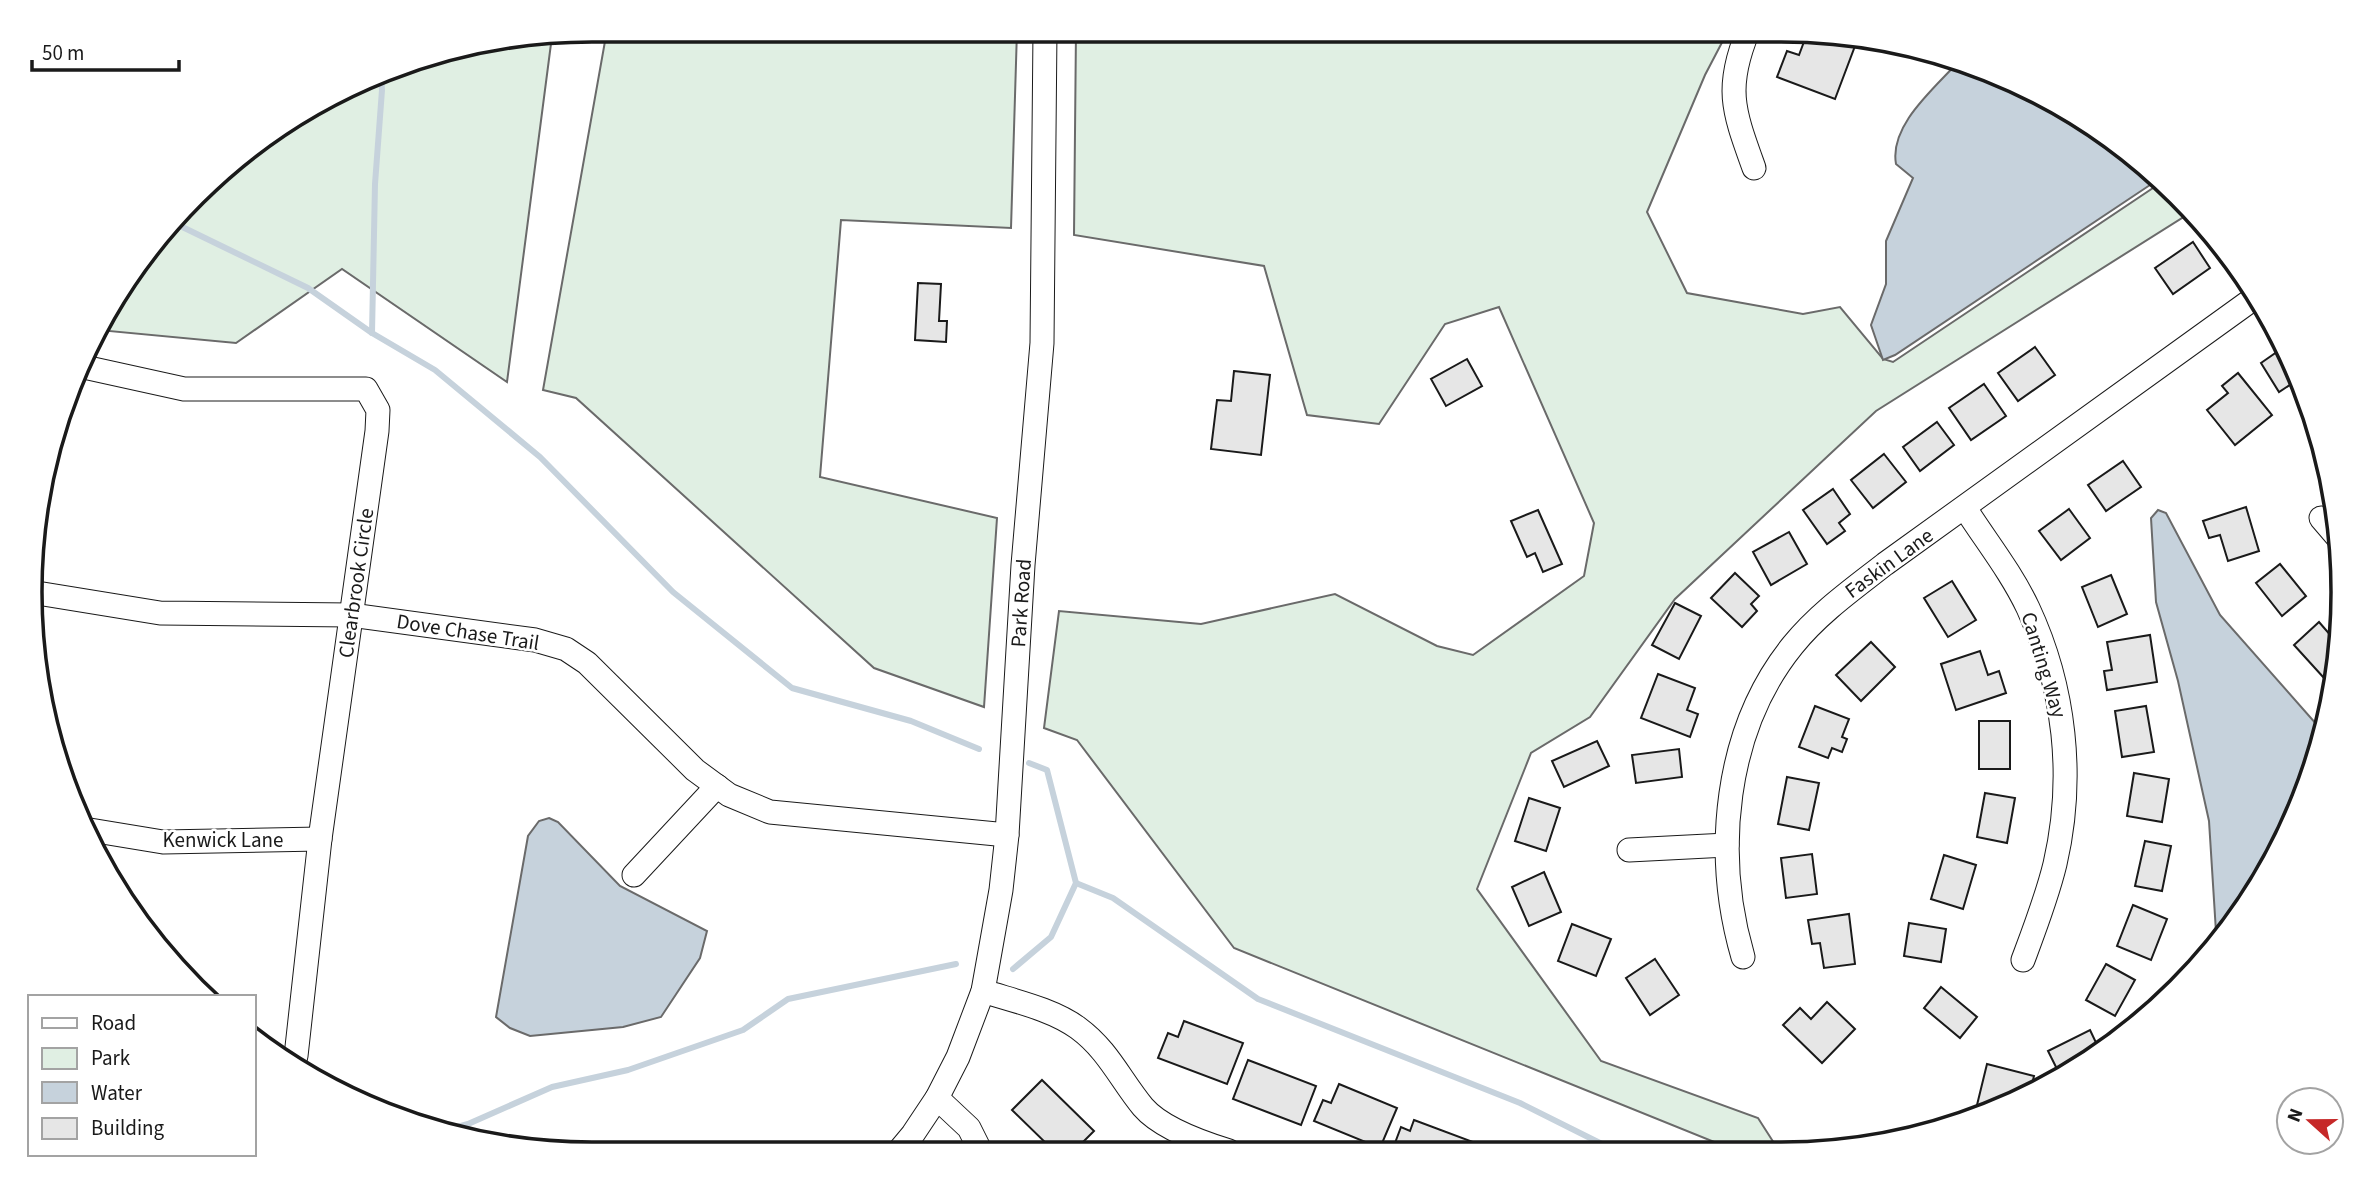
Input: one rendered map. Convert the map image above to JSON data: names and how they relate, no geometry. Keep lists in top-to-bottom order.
{
  "streets": {
    "street": [
      "Faskin Lane",
      "Clearbrook Circle",
      "Park Road",
      "Dove Chase Trail",
      "Canting Way",
      "Kenwick Lane"
    ]
  },
  "crossings": [
    ["Faskin Lane", "Canting Way"],
    ["Clearbrook Circle", "Dove Chase Trail"],
    ["Clearbrook Circle", "Kenwick Lane"],
    ["Park Road", "Dove Chase Trail"]
  ],
  "legend": [
    "Road",
    "Park",
    "Water",
    "Building"
  ],
  "scale_bar": "50 m",
  "north": "left"
}
